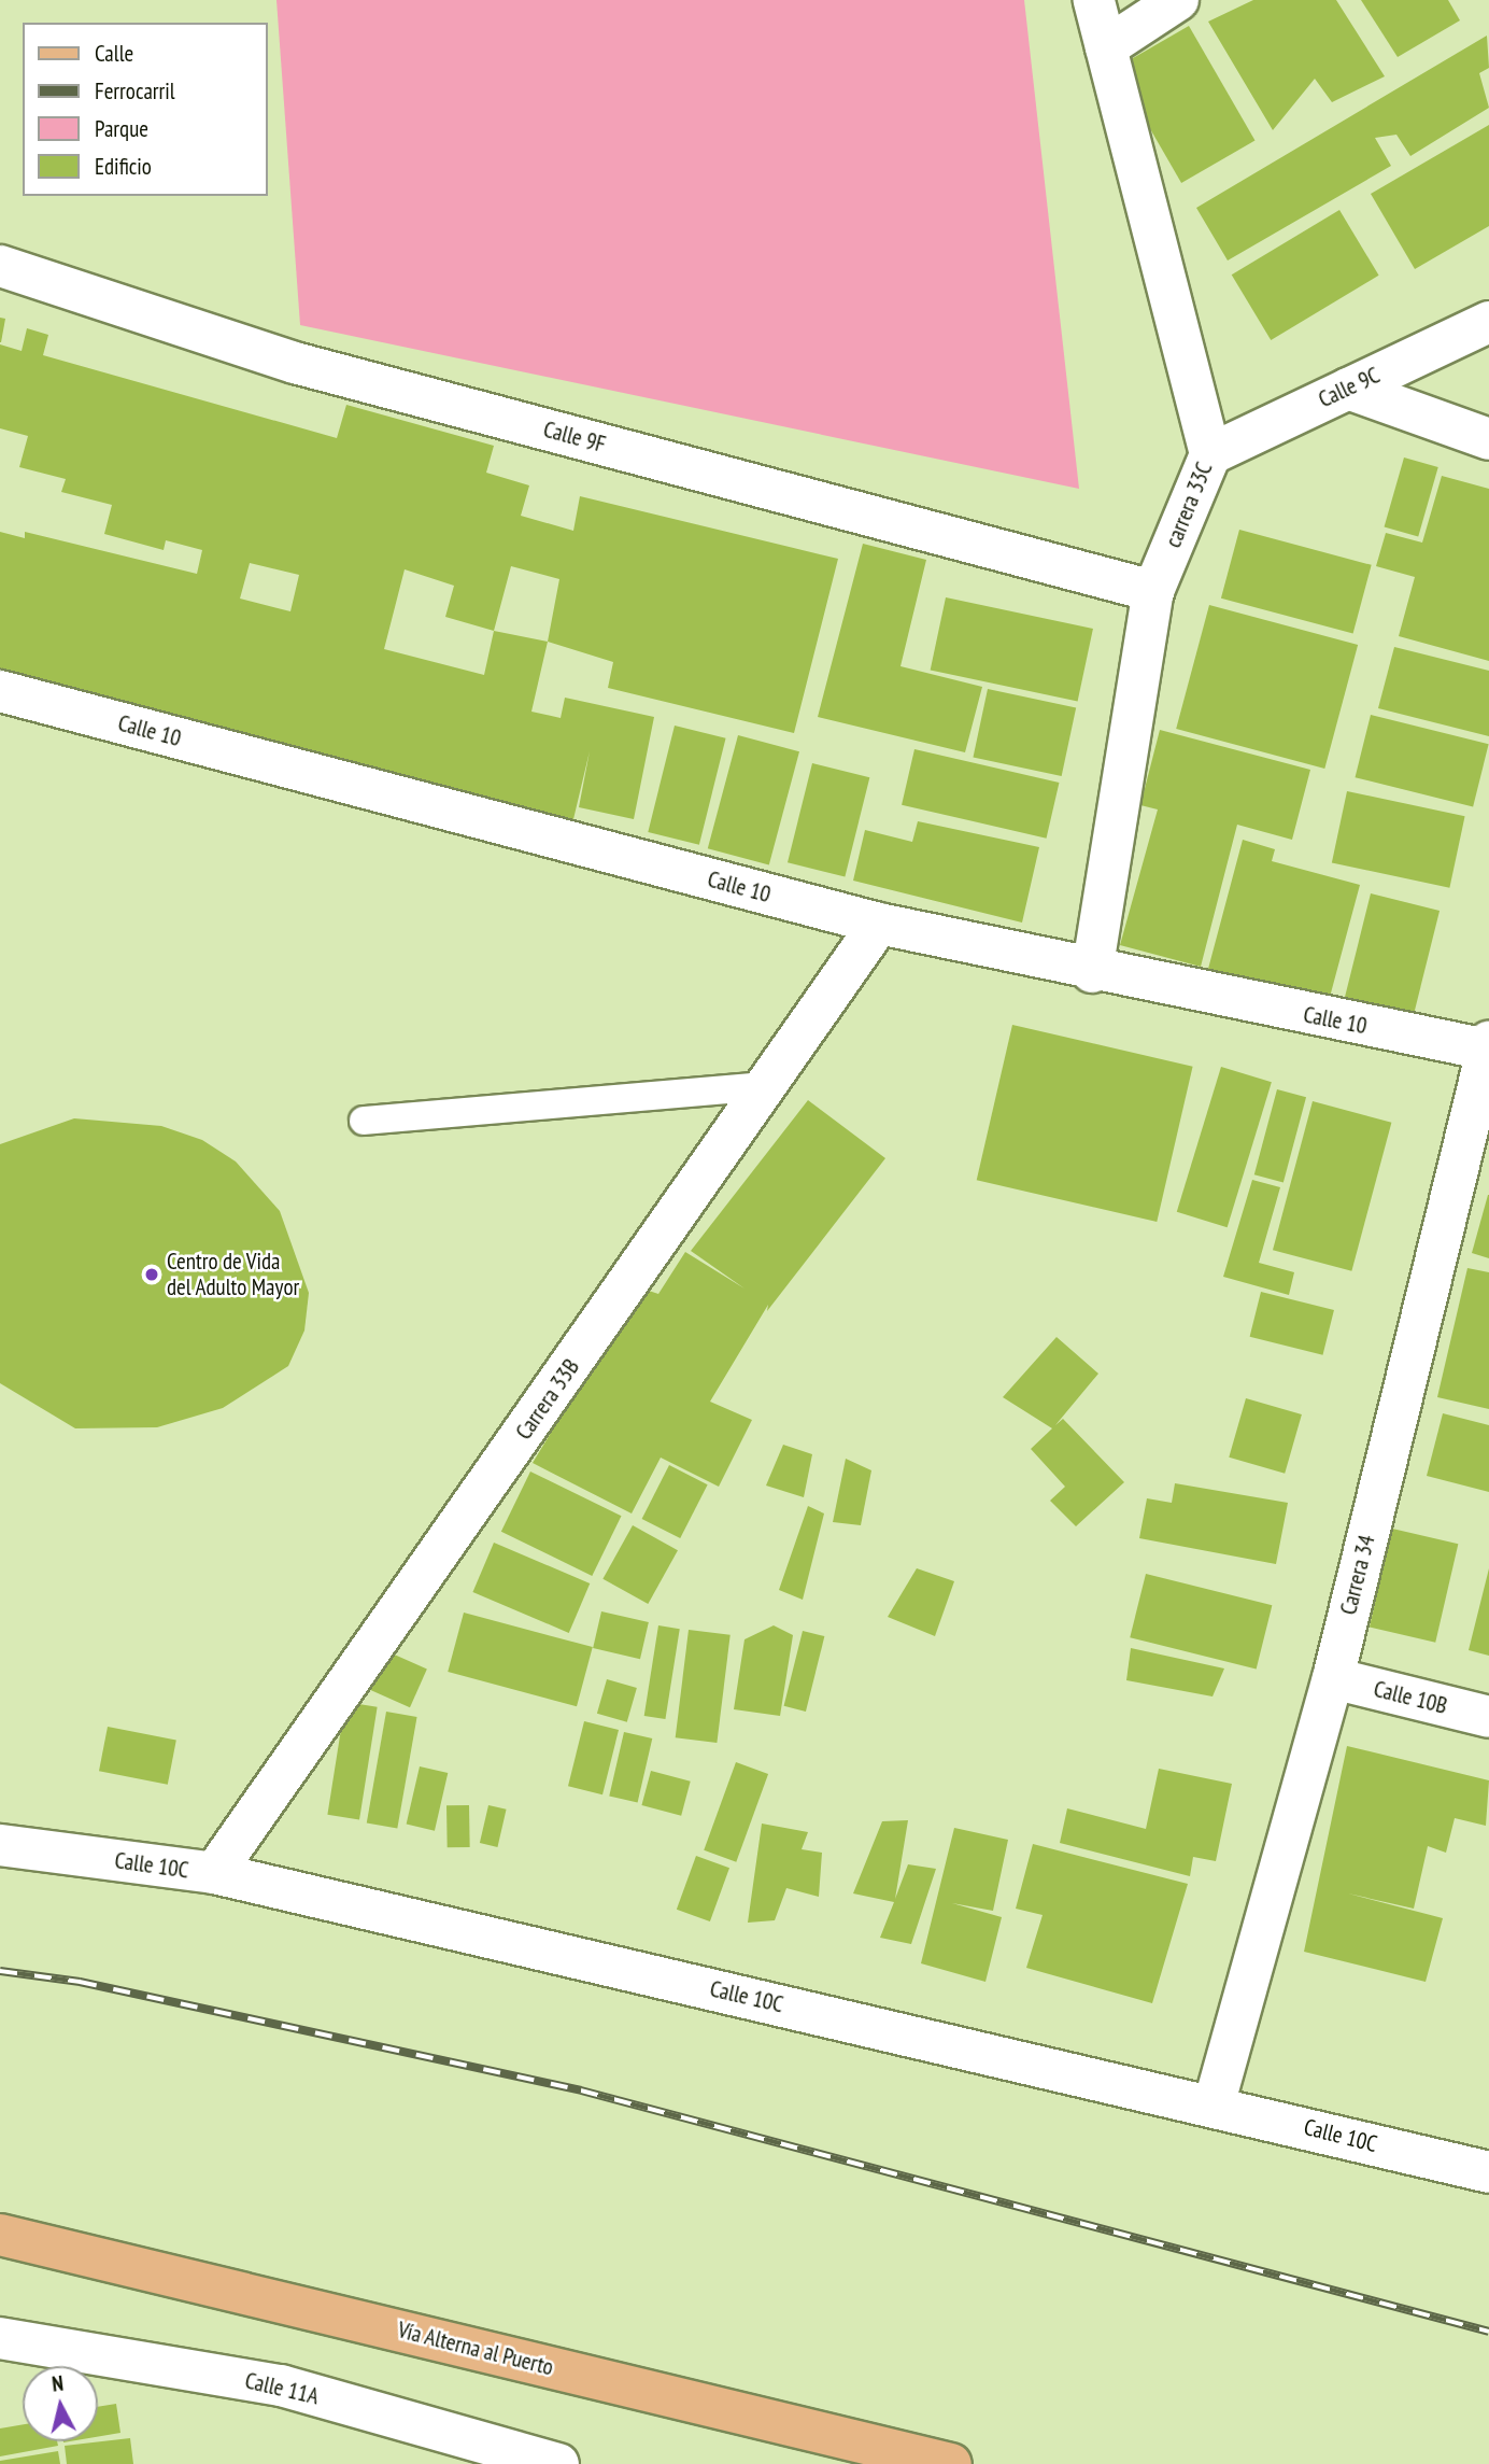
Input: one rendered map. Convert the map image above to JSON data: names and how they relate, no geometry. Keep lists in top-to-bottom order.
{
  "streets": {
    "main road": ["Vía Alterna al Puerto"],
    "street": [
      "Calle 9C",
      "Calle 9F",
      "carrera 33C",
      "Calle 10",
      "Carrera 33B",
      "Carrera 34",
      "Calle 10B",
      "Calle 10C",
      "Calle 11A"
    ]
  },
  "crossings": [
    ["Calle 9C", "carrera 33C"],
    ["Calle 9F", "carrera 33C"],
    ["carrera 33C", "Calle 10"],
    ["Calle 10", "Carrera 33B"],
    ["Calle 10", "Carrera 34"],
    ["Carrera 33B", "Calle 10C"],
    ["Carrera 34", "Calle 10B"],
    ["Carrera 34", "Calle 10C"]
  ],
  "places": ["Centro de Vida del Adulto Mayor"],
  "legend": [
    "Calle",
    "Ferrocarril",
    "Parque",
    "Edificio"
  ],
  "north": "top"
}
